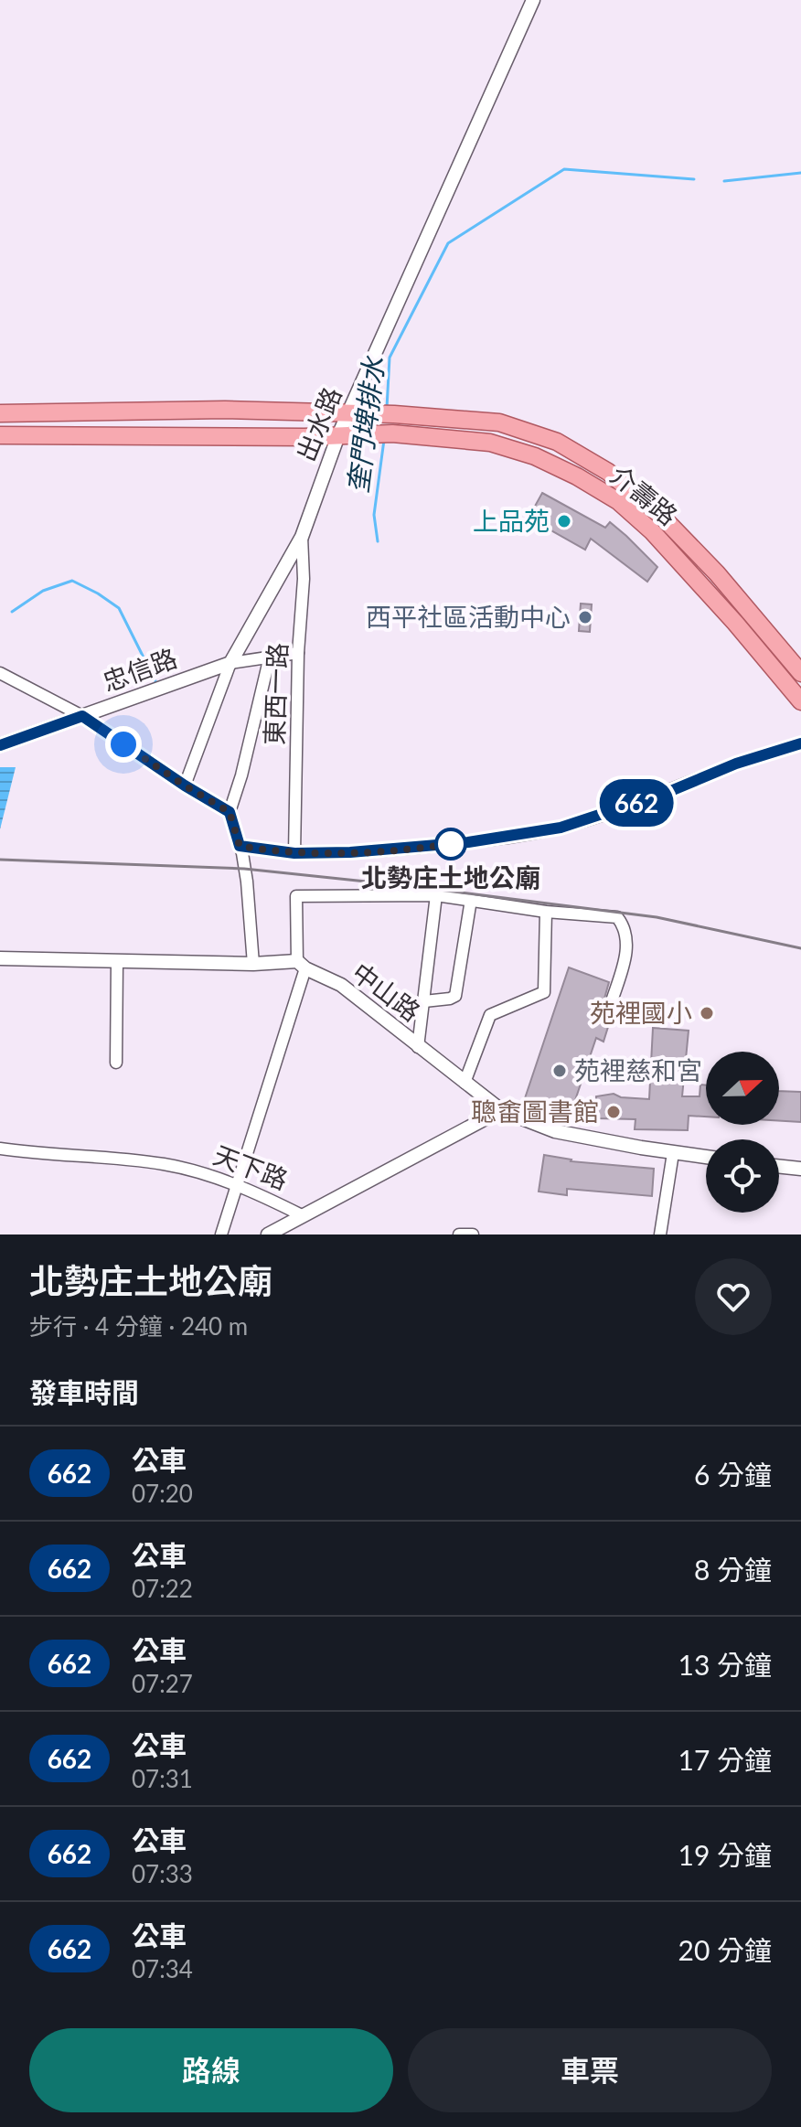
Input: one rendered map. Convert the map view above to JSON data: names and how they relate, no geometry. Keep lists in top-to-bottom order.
{
  "streets": {
    "main road": ["介壽路"],
    "street": [
      "出水路",
      "忠信路",
      "東西一路",
      "中山路",
      "天下路"
    ]
  },
  "crossings": [
    ["出水路", "介壽路"],
    ["出水路", "忠信路"],
    ["出水路", "東西一路"],
    ["忠信路", "東西一路"],
    ["中山路", "天下路"]
  ],
  "water": ["奎門埤排水"],
  "places": [
    "上品苑",
    "西平社區活動中心",
    "北勢庄土地公廟",
    "苑裡國小",
    "苑裡慈和宮",
    "聰畬圖書館"
  ],
  "lines": ["bus line 662"],
  "north": "right",
  "page": {
    "on_map": "662",
    "heading": [
      ["北勢庄土地公廟", "步行 · 4 分鐘 · 240 m"],
      "發車時間"
    ],
    "list": [
      {
        "mark": "662",
        "name": "公車",
        "note": "07:20",
        "value": "6 分鐘"
      },
      {
        "mark": "662",
        "name": "公車",
        "note": "07:22",
        "value": "8 分鐘"
      },
      {
        "mark": "662",
        "name": "公車",
        "note": "07:27",
        "value": "13 分鐘"
      },
      {
        "mark": "662",
        "name": "公車",
        "note": "07:31",
        "value": "17 分鐘"
      },
      {
        "mark": "662",
        "name": "公車",
        "note": "07:33",
        "value": "19 分鐘"
      },
      {
        "mark": "662",
        "name": "公車",
        "note": "07:34",
        "value": "20 分鐘"
      }
    ],
    "buttons": ["路線", "車票"]
  }
}
